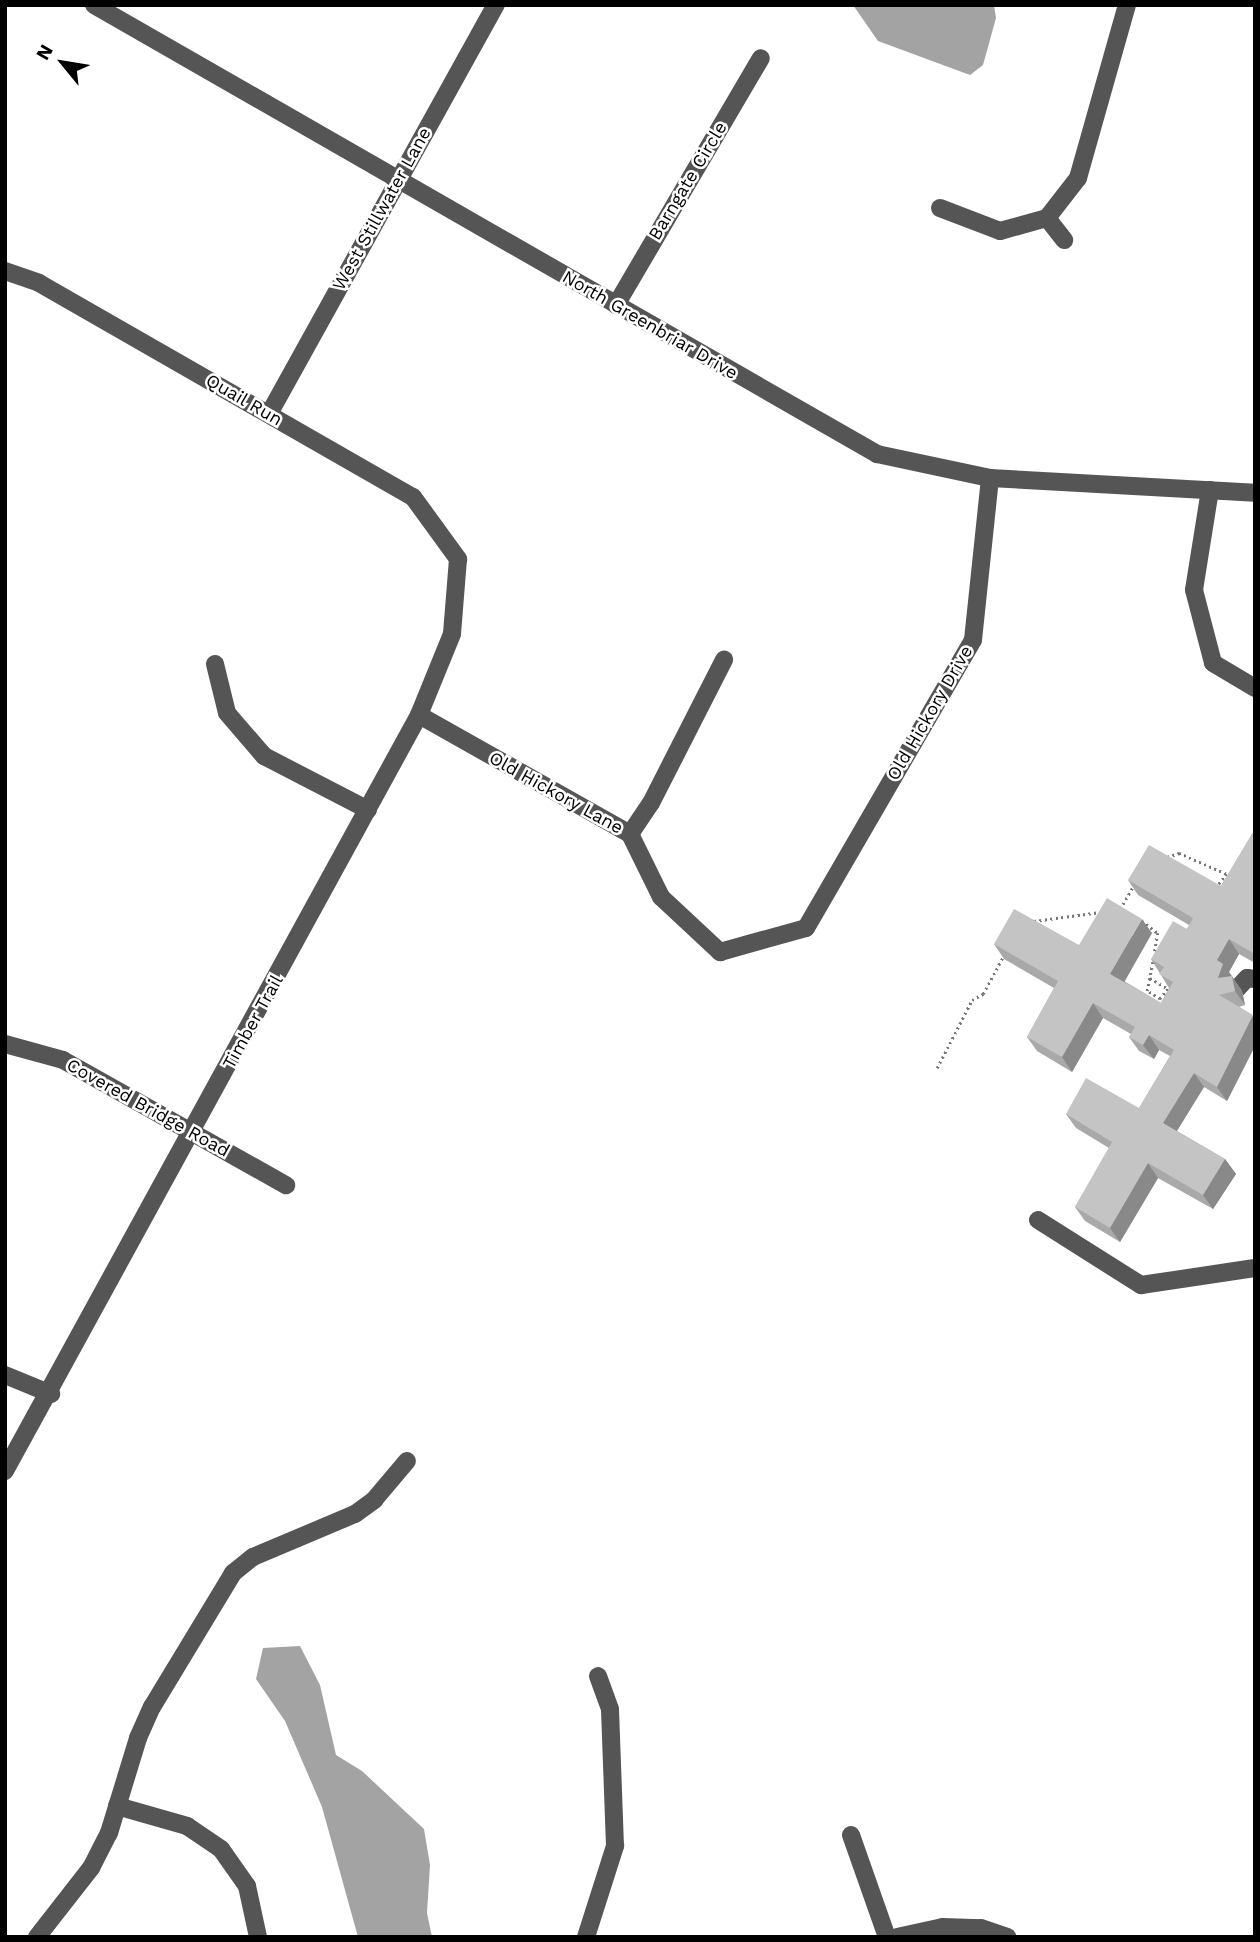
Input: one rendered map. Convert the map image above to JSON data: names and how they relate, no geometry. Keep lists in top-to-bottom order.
{
  "streets": {
    "street": [
      "Barngate Circle",
      "West Stillwater Lane",
      "North Greenbriar Drive",
      "Quail Run",
      "Old Hickory Drive",
      "Old Hickory Lane",
      "Timber Trail",
      "Covered Bridge Road"
    ]
  },
  "crossings": [
    ["Barngate Circle", "North Greenbriar Drive"],
    ["West Stillwater Lane", "North Greenbriar Drive"],
    ["West Stillwater Lane", "Quail Run"],
    ["North Greenbriar Drive", "Old Hickory Drive"],
    ["Quail Run", "Timber Trail"],
    ["Old Hickory Drive", "Old Hickory Lane"],
    ["Old Hickory Lane", "Timber Trail"],
    ["Timber Trail", "Covered Bridge Road"]
  ],
  "north": "top left"
}
